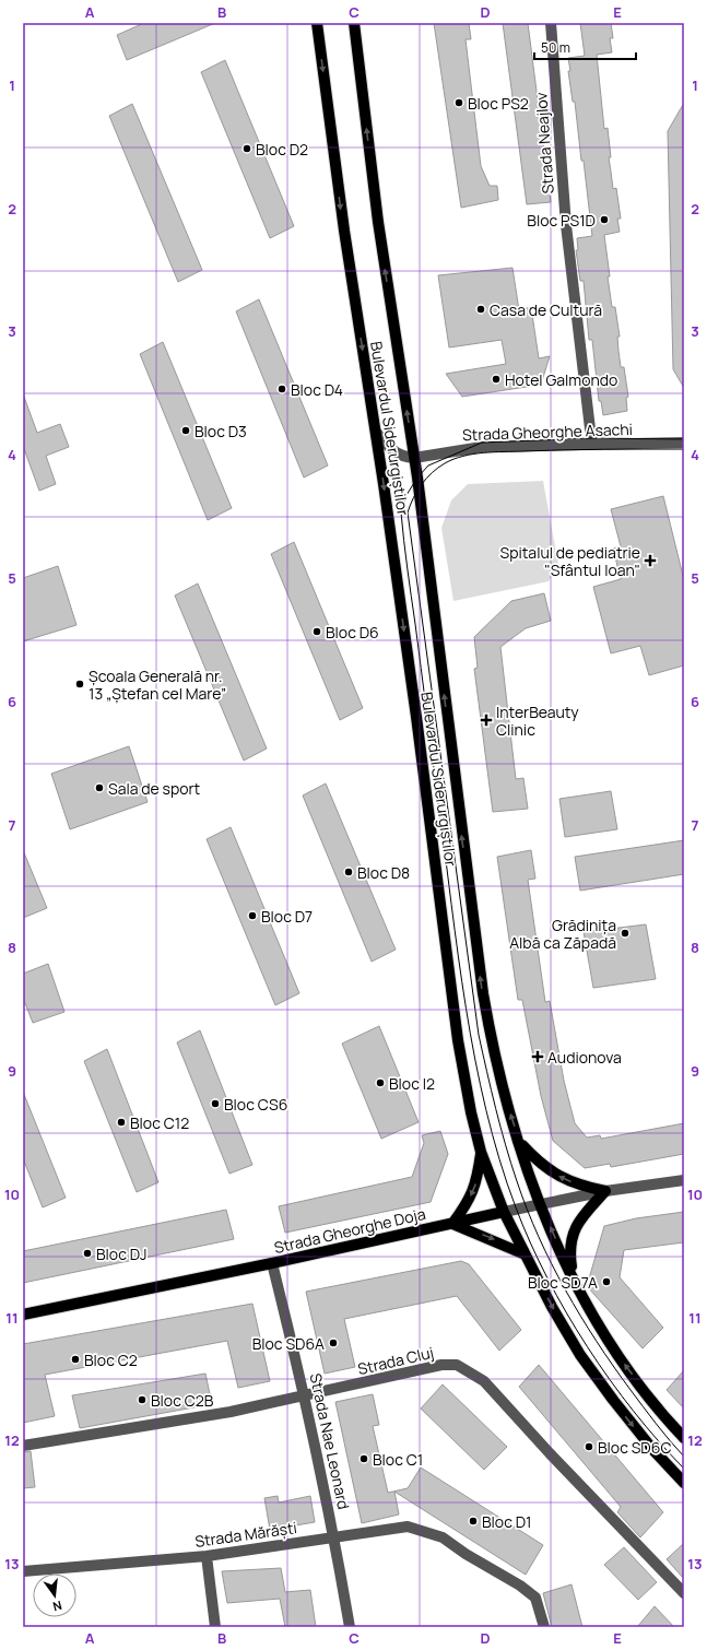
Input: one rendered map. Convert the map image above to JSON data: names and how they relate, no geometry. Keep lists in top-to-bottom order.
{
  "streets": {
    "main road": ["Bulevardul Siderurgiștilor", "Strada Gheorghe Doja"],
    "street": [
      "Strada Neajlov",
      "Strada Gheorghe Asachi",
      "Strada Cluj",
      "Strada Nae Leonard",
      "Strada Mărăști"
    ]
  },
  "crossings": [
    ["Strada Neajlov", "Strada Gheorghe Asachi"],
    ["Bulevardul Siderurgiștilor", "Strada Gheorghe Asachi"],
    ["Bulevardul Siderurgiștilor", "Strada Gheorghe Doja"],
    ["Strada Gheorghe Doja", "Strada Nae Leonard"],
    ["Strada Cluj", "Strada Nae Leonard"],
    ["Strada Nae Leonard", "Strada Mărăști"]
  ],
  "places": {
    "other": [
      "Bloc PS2",
      "Bloc D2",
      "Bloc PS1D",
      "Casa de Cultură",
      "Hotel Galmondo",
      "Bloc D4",
      "Bloc D3",
      "Bloc D6",
      "Școala Generală nr. 13 „Ștefan cel Mare”",
      "Sala de sport",
      "Bloc D8",
      "Bloc D7",
      "Grădinița Albă ca Zăpadă",
      "Bloc I2",
      "Bloc CS6",
      "Bloc C12",
      "Bloc DJ",
      "Bloc SD7A",
      "Bloc SD6A",
      "Bloc C2",
      "Bloc C2B",
      "Bloc SD6C",
      "Bloc C1",
      "Bloc D1"
    ],
    "health": ["Spitalul de pediatrie \"Sfântul Ioan\"", "InterBeauty Clinic", "Audionova"]
  },
  "scale_bar": "50 m",
  "north": "bottom",
  "grid": {
    "columns": [
      "A",
      "B",
      "C",
      "D",
      "E"
    ],
    "rows": [
      "1",
      "2",
      "3",
      "4",
      "5",
      "6",
      "7",
      "8",
      "9",
      "10",
      "11",
      "12",
      "13"
    ]
  }
}
